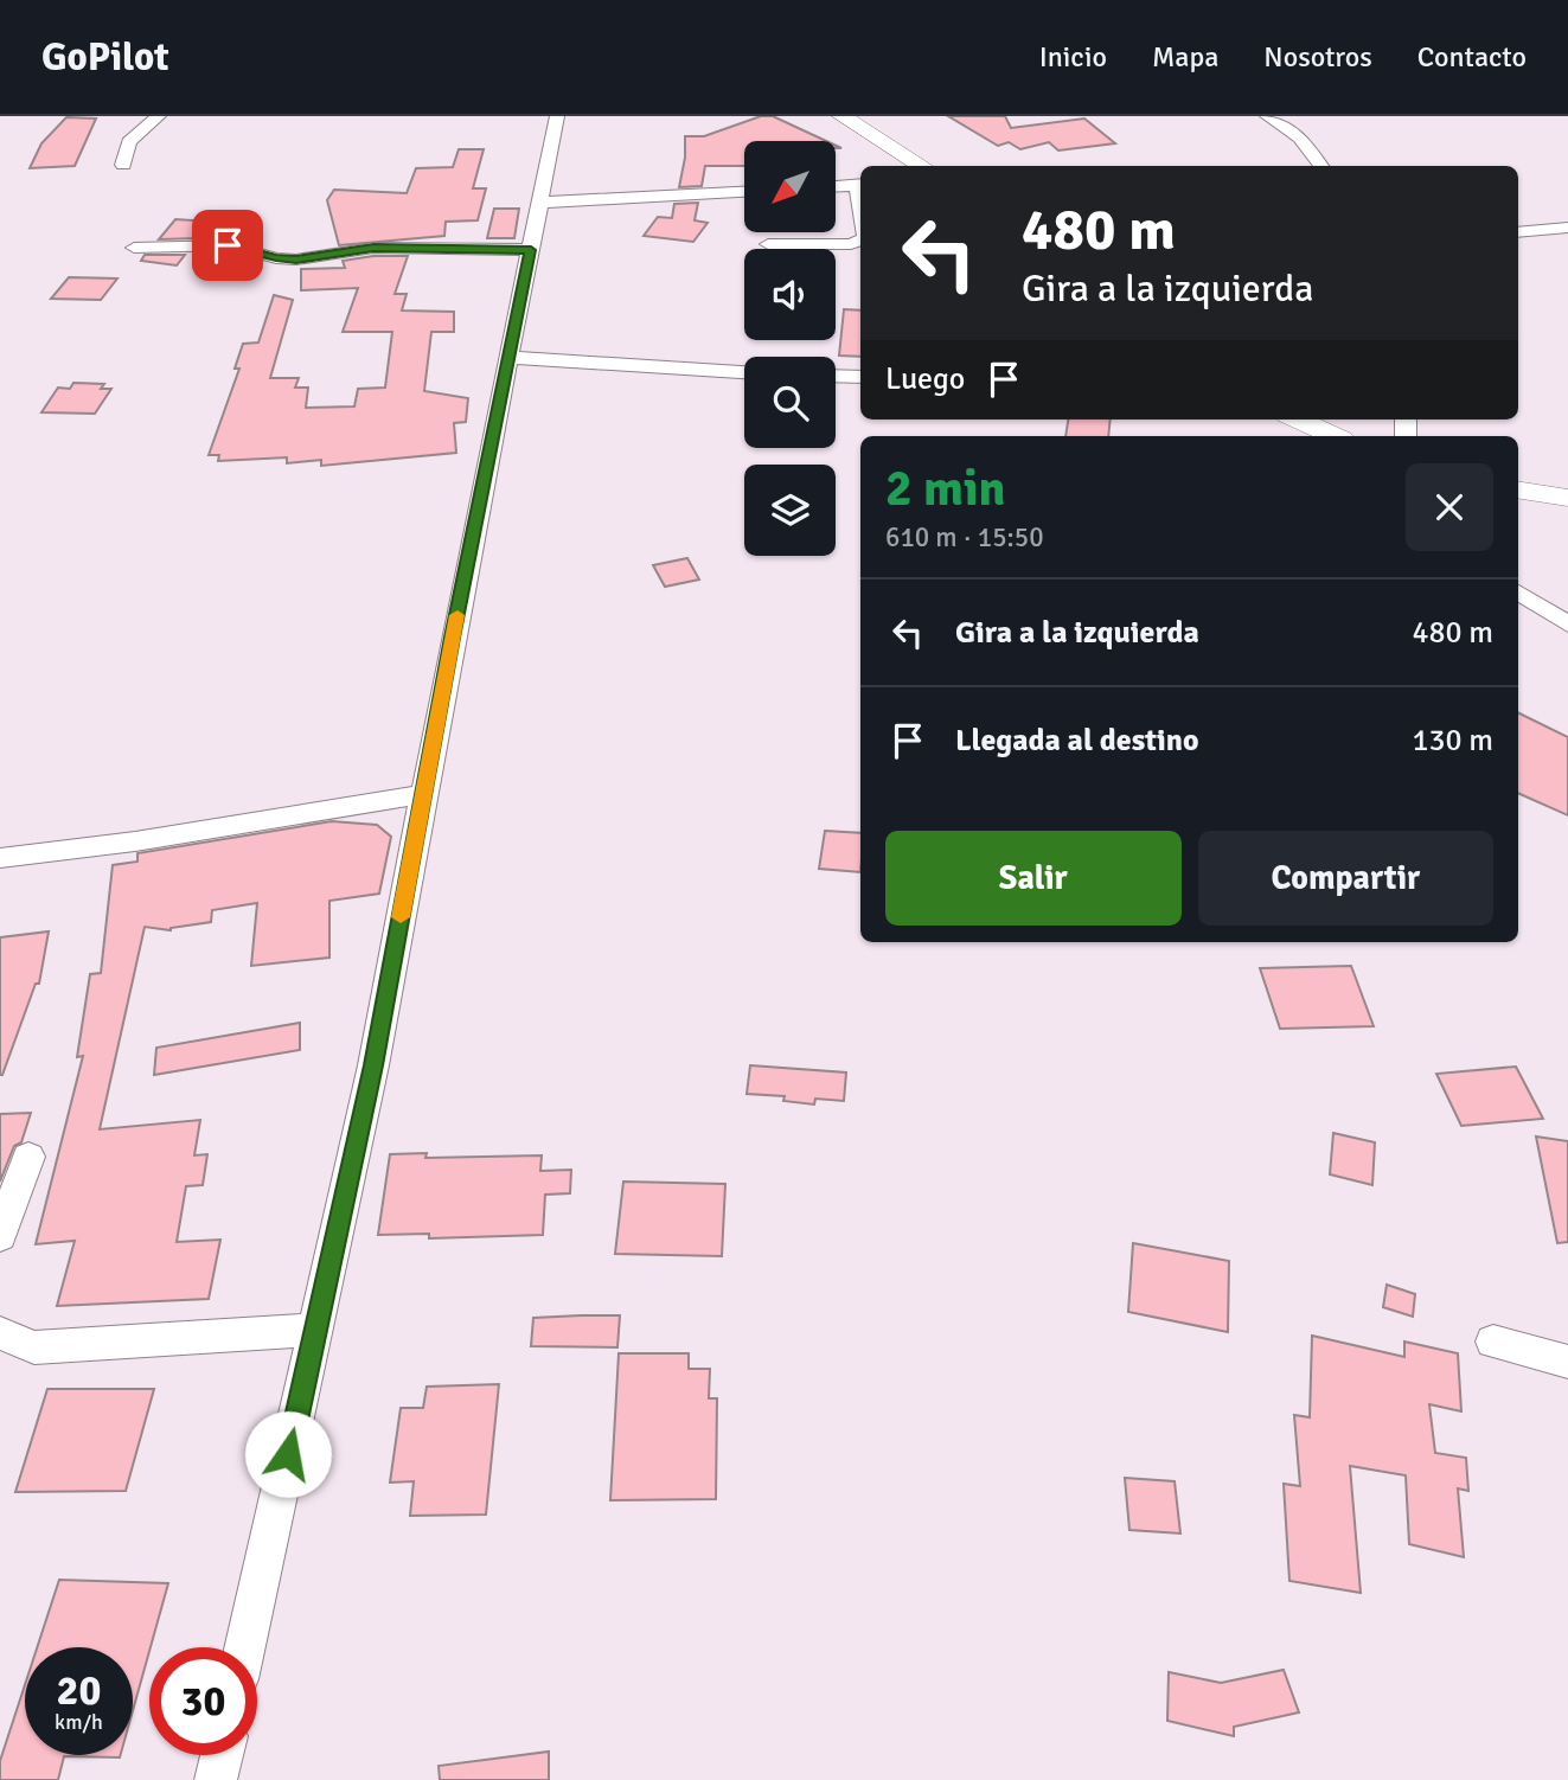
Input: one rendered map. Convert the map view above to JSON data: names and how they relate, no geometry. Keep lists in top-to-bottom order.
{
  "north": "bottom left",
  "page": {
    "header": "GoPilot",
    "nav": [
      "Inicio",
      "Mapa",
      "Nosotros",
      "Contacto"
    ],
    "turn": ["480 m", "Gira a la izquierda"],
    "then": "Luego",
    "heading": ["2 min", "610 m · 15:50"],
    "list": [
      {
        "name": "Gira a la izquierda",
        "value": "480 m"
      },
      {
        "name": "Llegada al destino",
        "value": "130 m"
      }
    ],
    "buttons": ["Salir", "Compartir"],
    "speed": "20 km/h",
    "limit": "30"
  }
}
